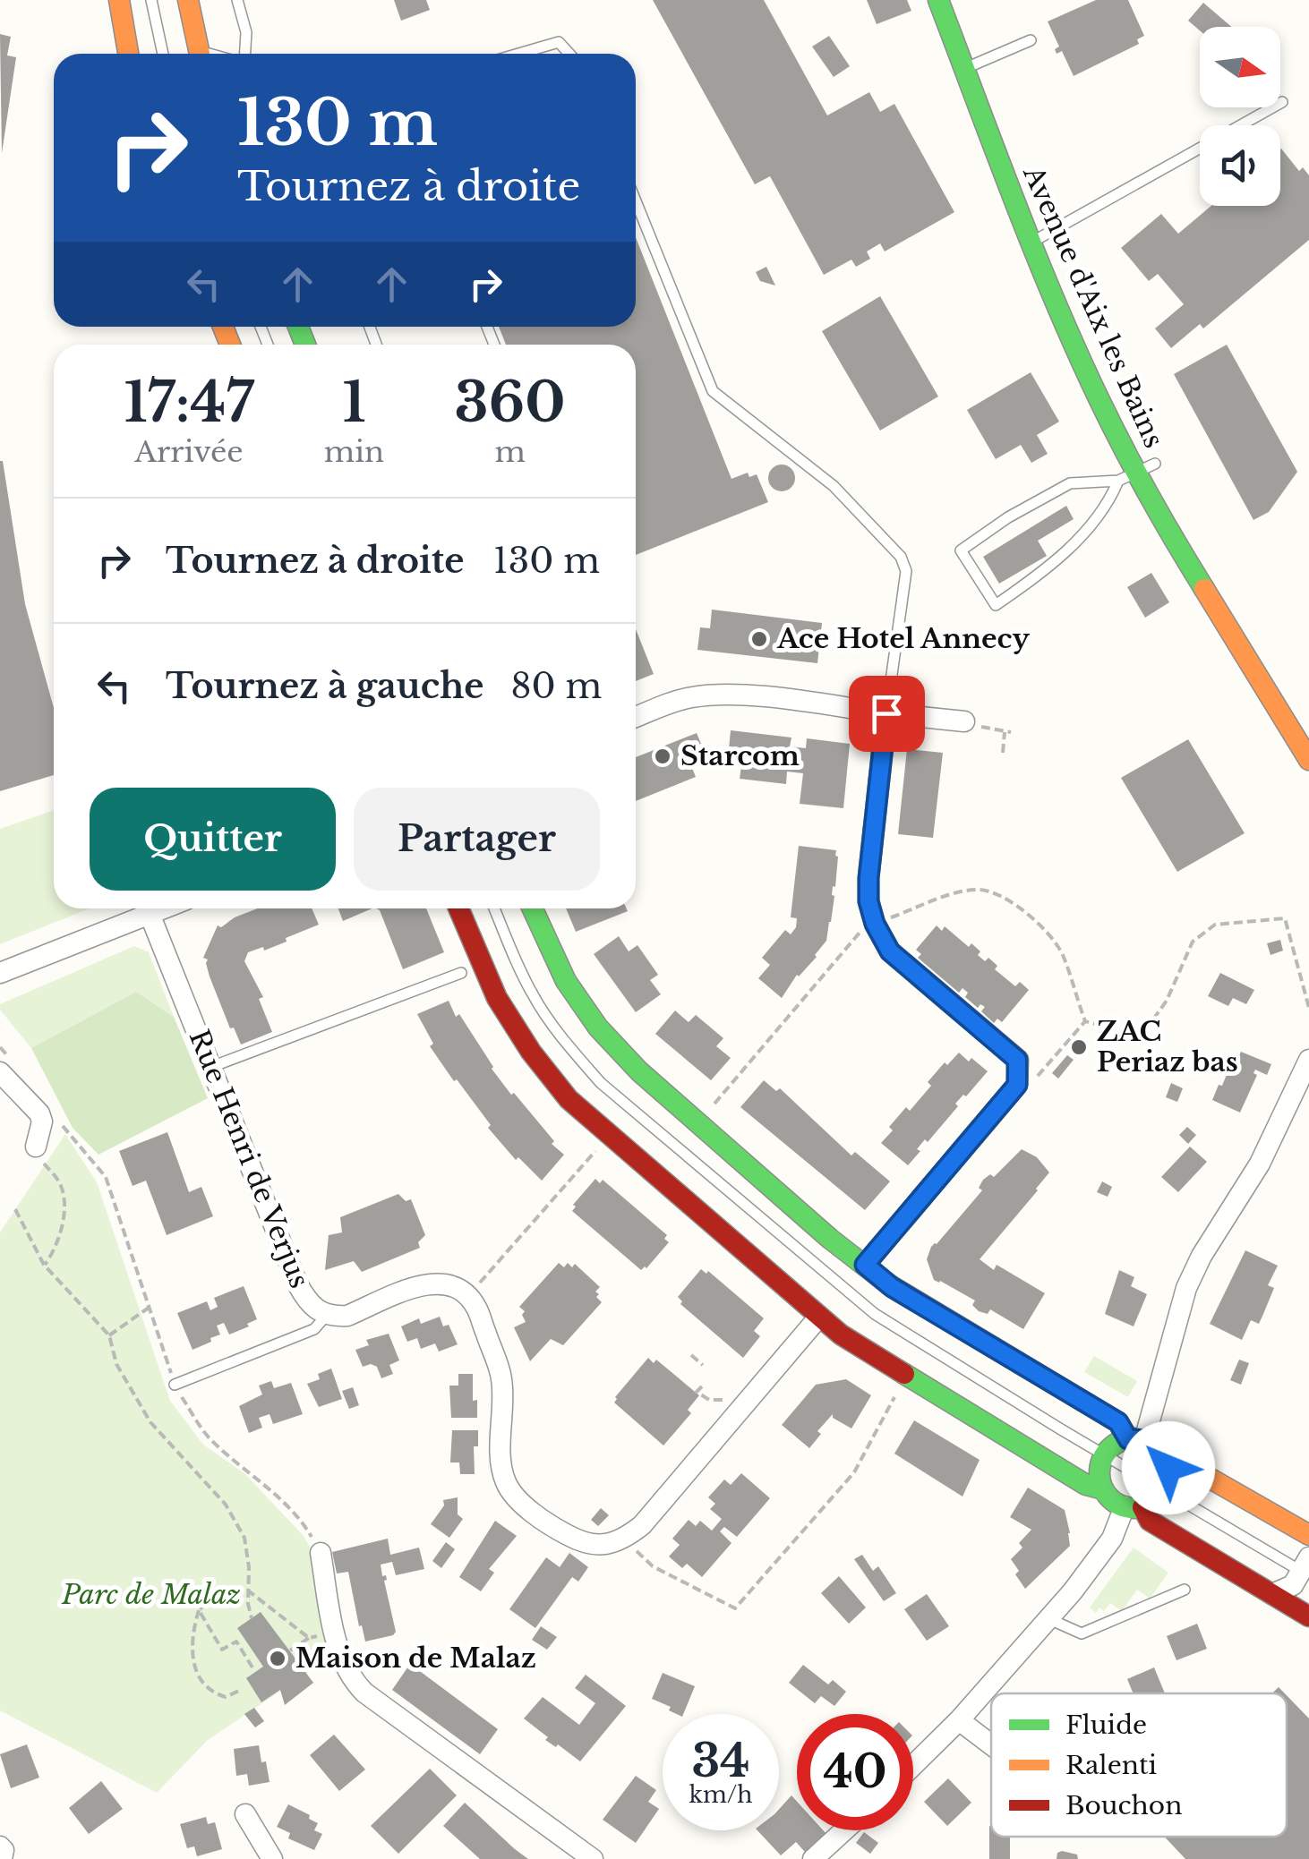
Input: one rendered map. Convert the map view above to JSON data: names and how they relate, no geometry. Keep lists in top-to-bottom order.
{
  "streets": {
    "street": ["Avenue d'Aix les Bains", "Rue Henri de Verjus"]
  },
  "parks": ["Parc de Malaz"],
  "places": [
    "Ace Hotel Annecy",
    "Starcom",
    "ZAC Periaz bas",
    "Maison de Malaz"
  ],
  "legend": ["Fluide", "Ralenti", "Bouchon"],
  "north": "right",
  "page": {
    "turn": ["130 m", "Tournez à droite"],
    "eta": [
      "17:47",
      "Arrivée",
      "1",
      "min",
      "360",
      "m"
    ],
    "list": [
      {
        "name": "Tournez à droite",
        "value": "130 m"
      },
      {
        "name": "Tournez à gauche",
        "value": "80 m"
      }
    ],
    "buttons": ["Quitter", "Partager"],
    "speed": "34 km/h",
    "limit": "40"
  }
}
